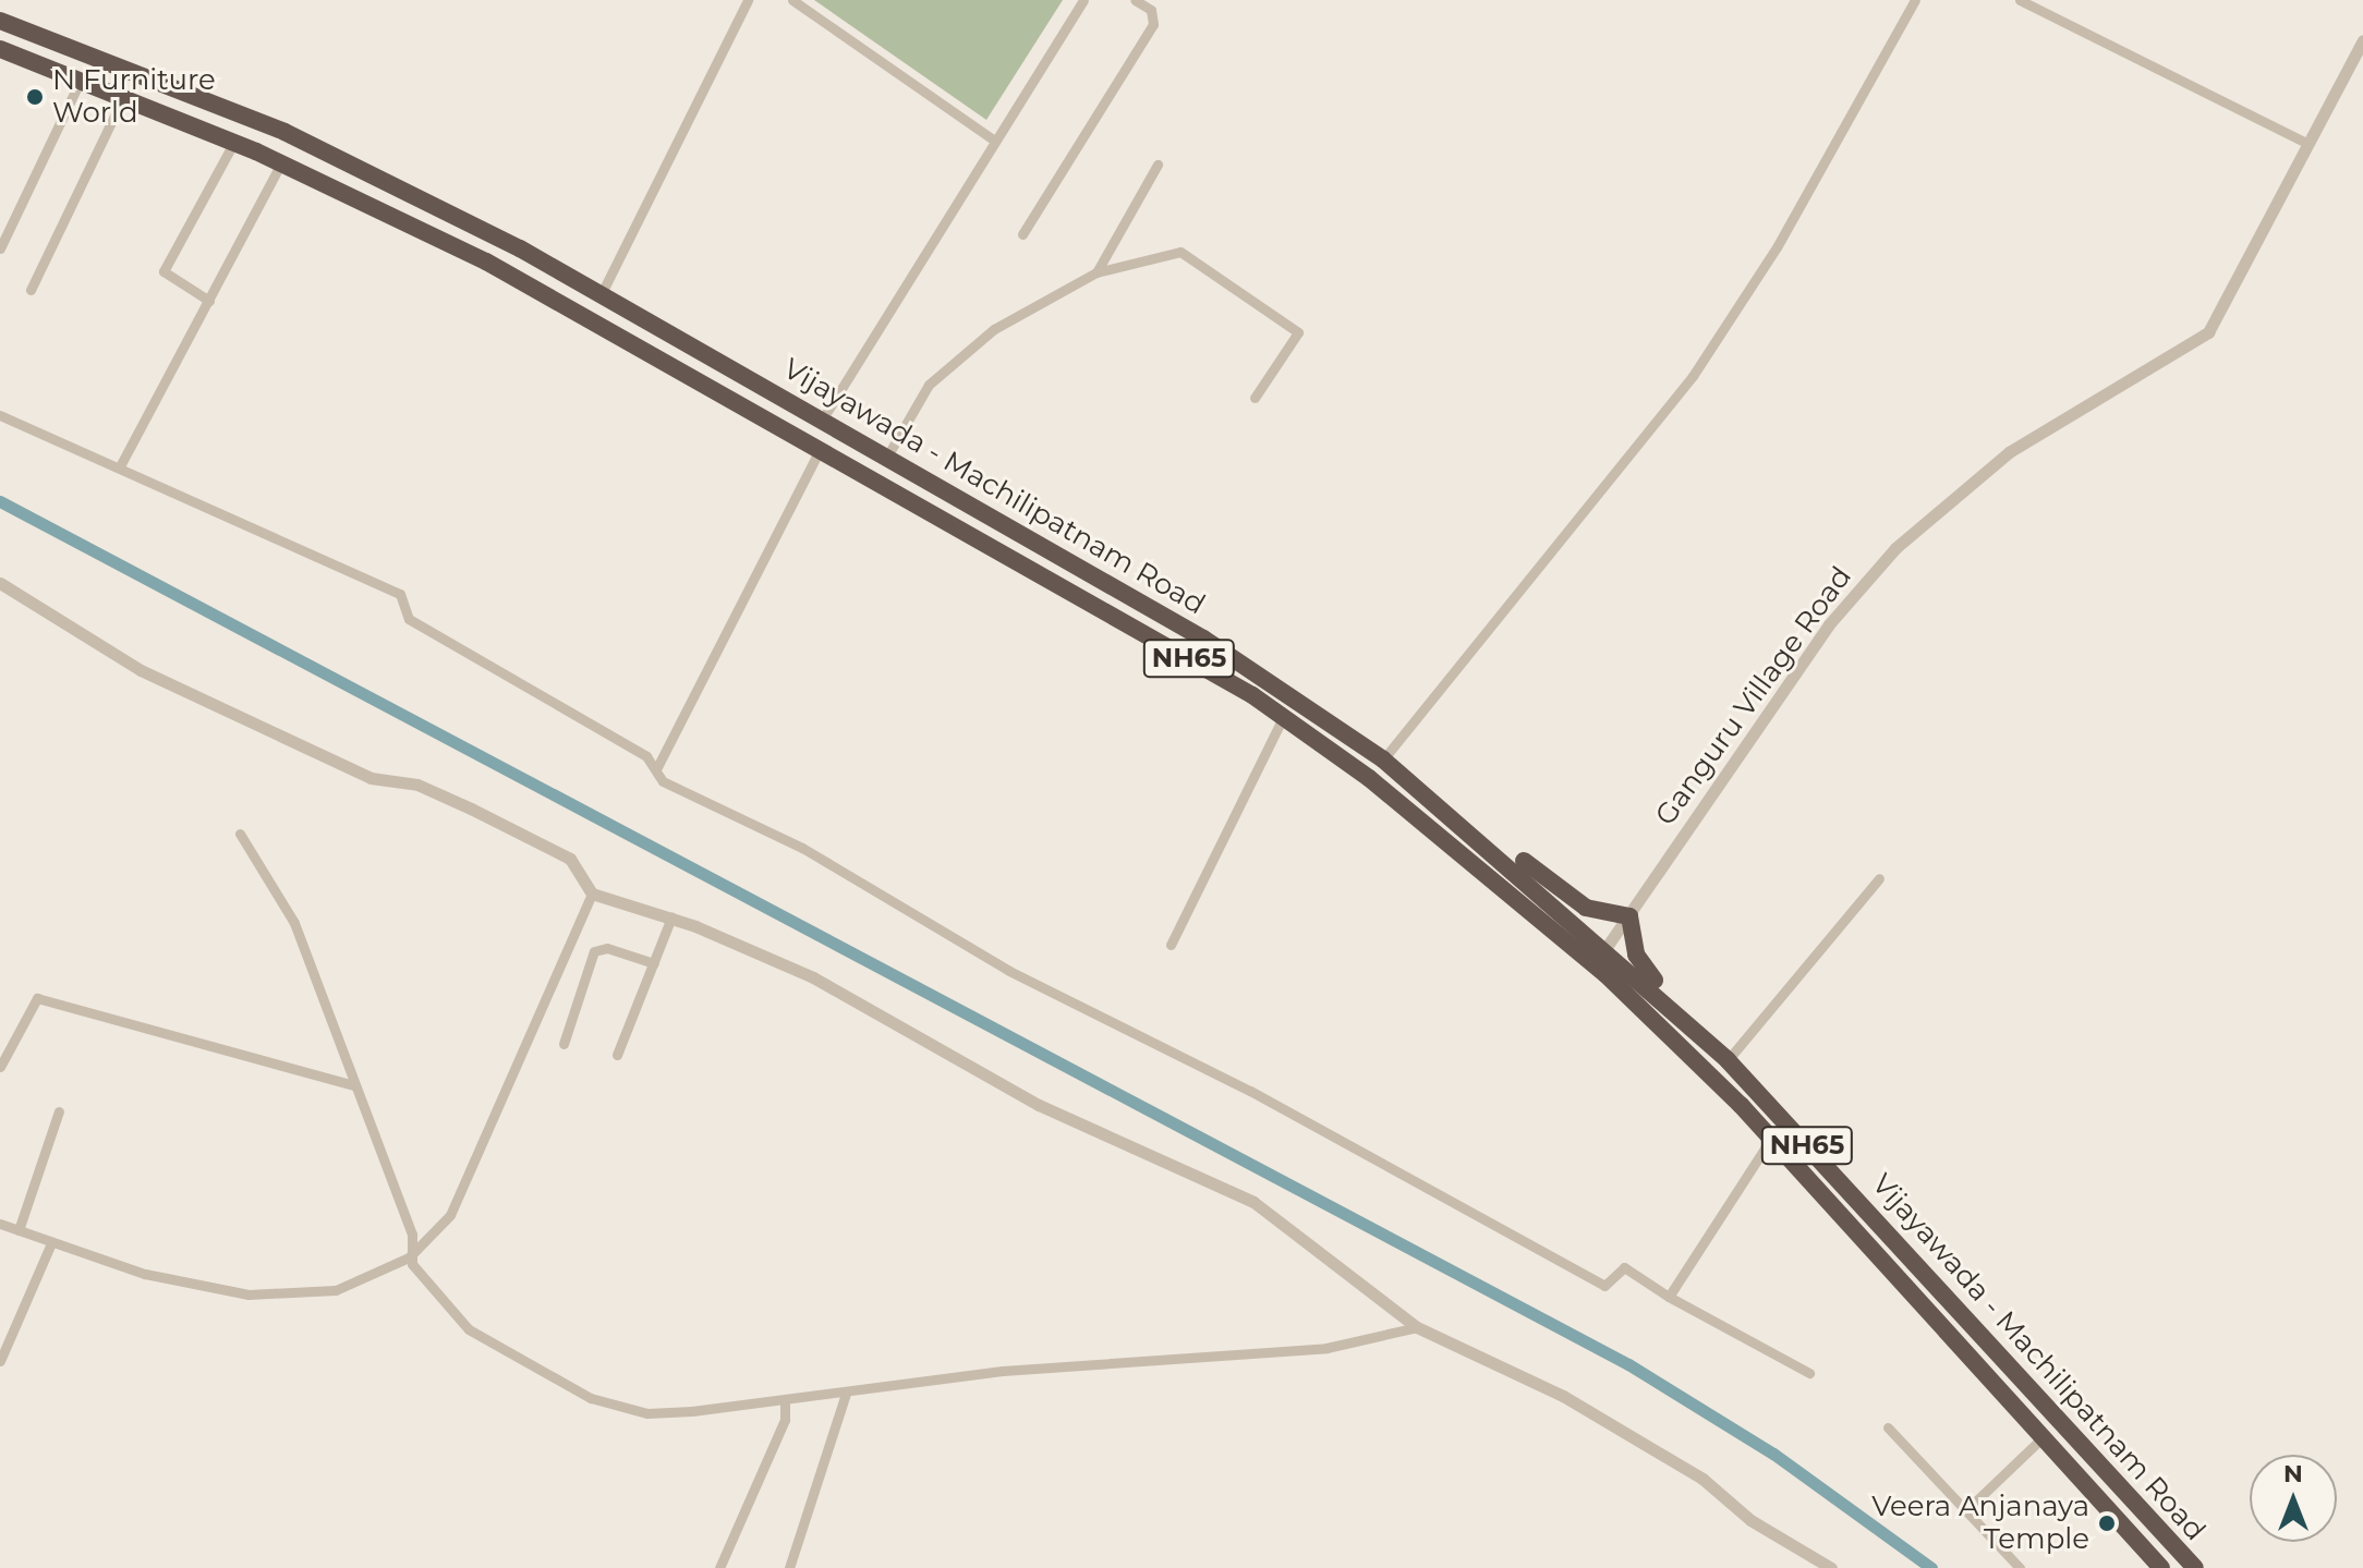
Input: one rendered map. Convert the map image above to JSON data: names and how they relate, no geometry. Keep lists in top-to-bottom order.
{
  "streets": {
    "highway": ["Vijayawada - Machilipatnam Road", "NH65"],
    "street": ["Ganguru Village Road"]
  },
  "crossings": [
    ["Vijayawada - Machilipatnam Road", "Ganguru Village Road"]
  ],
  "places": ["N Furniture World", "Veera Anjanaya Temple"],
  "north": "top"
}
